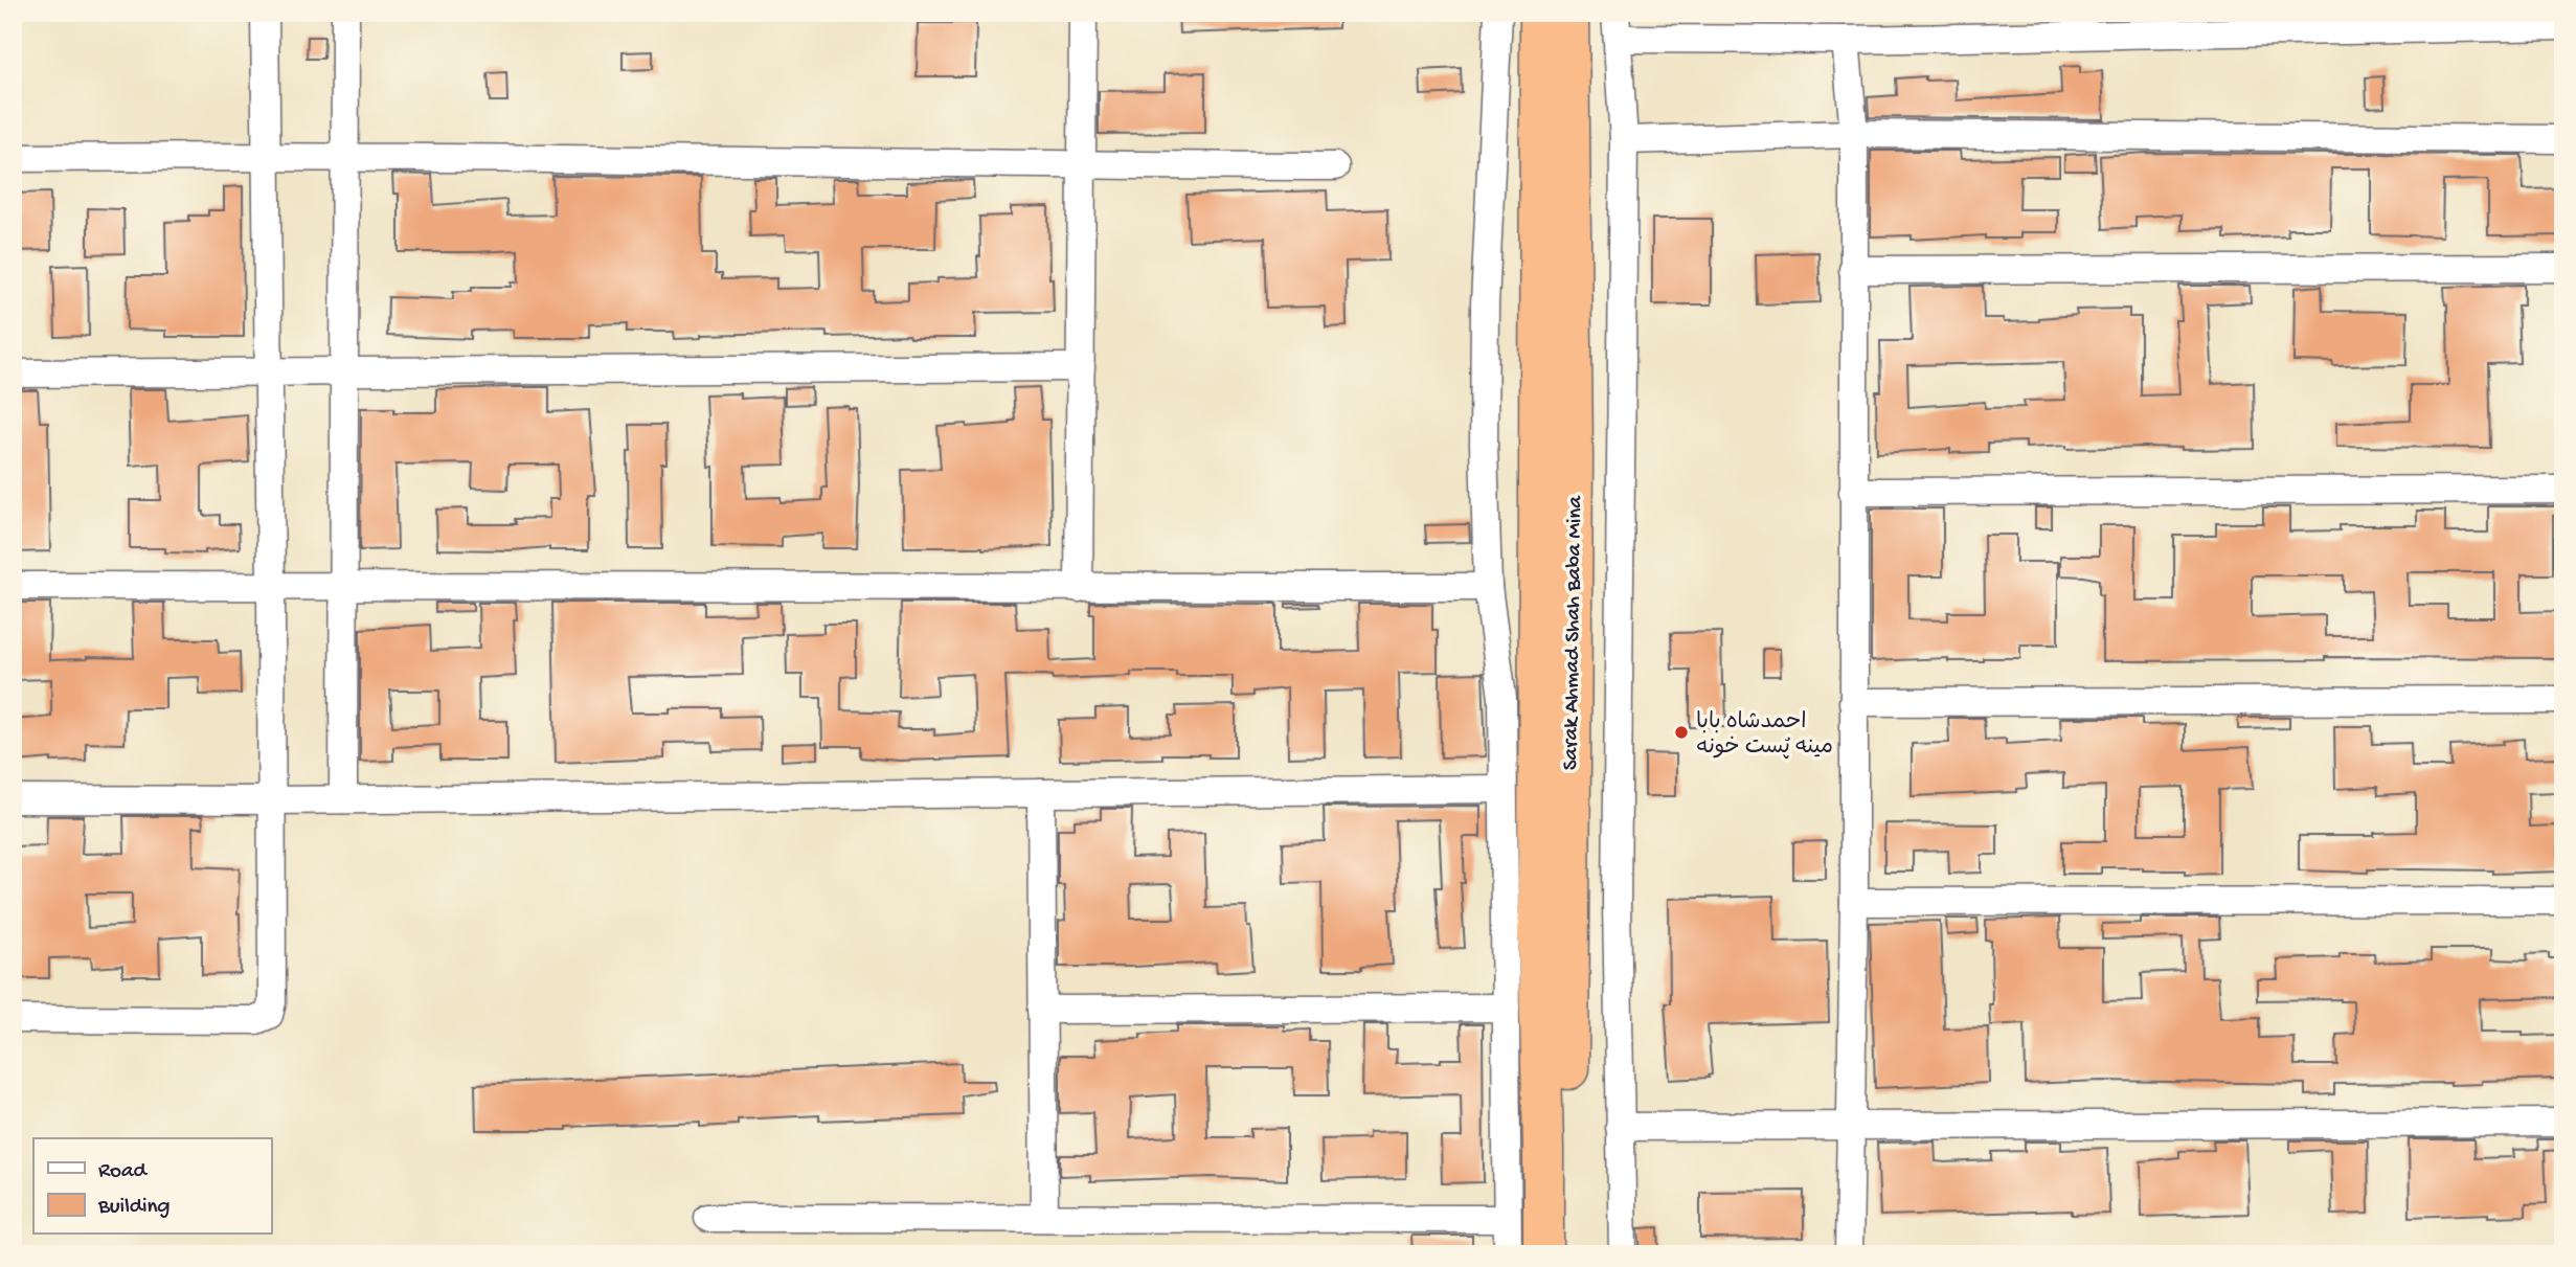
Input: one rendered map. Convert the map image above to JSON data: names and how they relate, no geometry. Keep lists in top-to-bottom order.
{
  "streets": {
    "highway": ["Sarak Ahmad Shah Baba Mina"]
  },
  "places": ["احمدشاه بابا مینه پُست خونه"],
  "legend": ["Road", "Building"]
}
